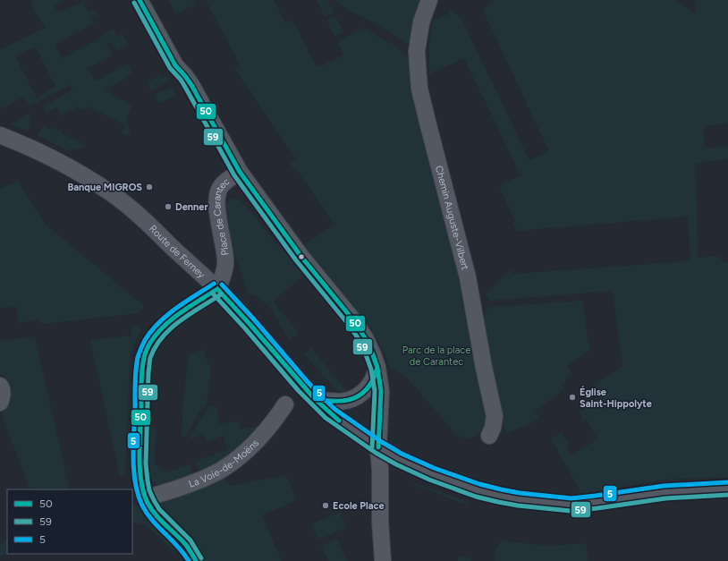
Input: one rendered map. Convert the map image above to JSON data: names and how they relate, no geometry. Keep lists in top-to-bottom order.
{
  "streets": {
    "street": [
      "Chemin Auguste-Vilbert",
      "Place de Carantec",
      "Route de Ferney",
      "La Voie-de-Moëns"
    ]
  },
  "crossings": [
    ["Place de Carantec", "Route de Ferney"],
    ["Place de Carantec", "La Voie-de-Moëns"],
    ["Route de Ferney", "La Voie-de-Moëns"]
  ],
  "parks": ["Parc de la place de Carantec"],
  "places": [
    "Banque MIGROS",
    "Denner",
    "Église Saint-Hippolyte",
    "Ecole Place"
  ],
  "lines": ["transit line 50", "transit line 59", "transit line 5"],
  "legend": ["50", "59", "5"]
}
